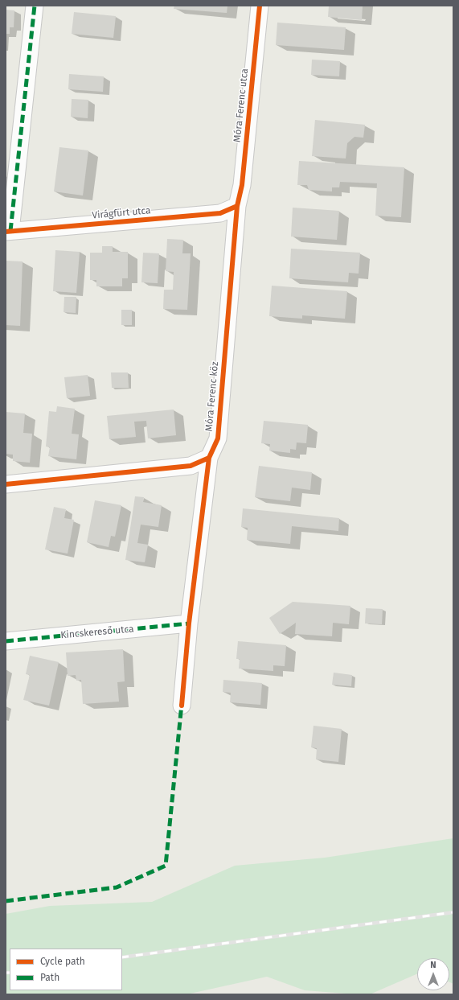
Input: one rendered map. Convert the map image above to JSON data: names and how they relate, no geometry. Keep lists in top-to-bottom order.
{
  "streets": {
    "street": [
      "Móra Ferenc utca",
      "Virágfürt utca",
      "Móra Ferenc köz",
      "Kincskereső utca"
    ]
  },
  "crossings": [
    ["Móra Ferenc utca", "Virágfürt utca"],
    ["Móra Ferenc utca", "Móra Ferenc köz"],
    ["Virágfürt utca", "Móra Ferenc köz"],
    ["Móra Ferenc köz", "Kincskereső utca"]
  ],
  "legend": ["Cycle path", "Path"],
  "north": "top"
}
